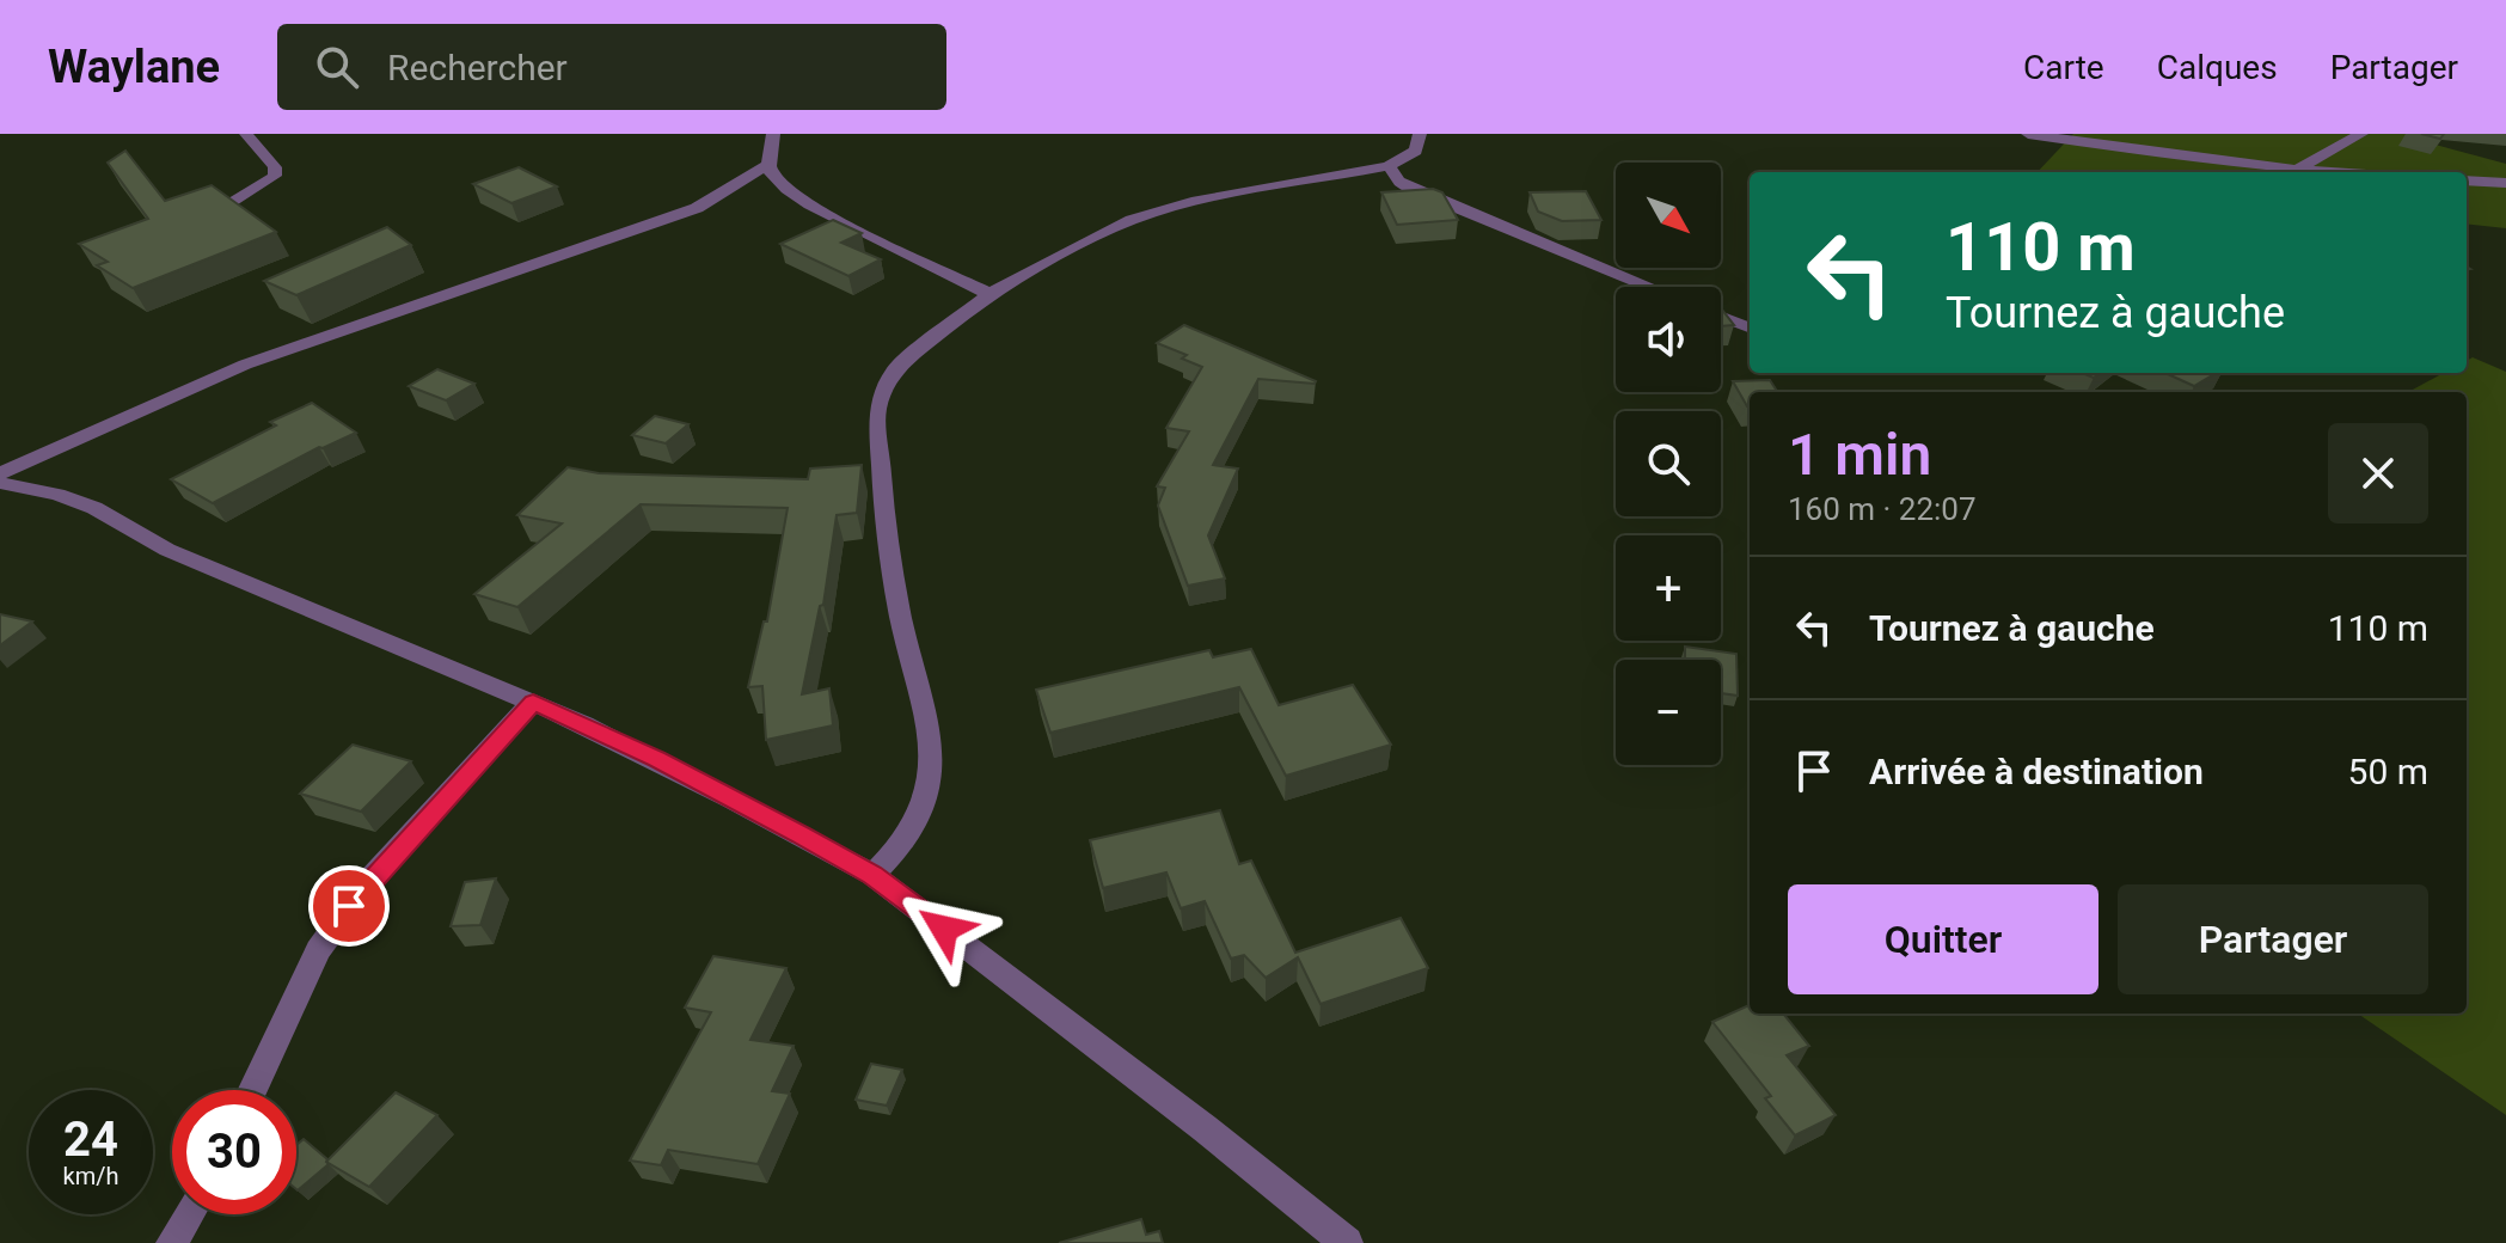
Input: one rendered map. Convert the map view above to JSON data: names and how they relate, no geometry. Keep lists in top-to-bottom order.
{
  "north": "bottom right",
  "page": {
    "header": "Waylane",
    "search": "Rechercher",
    "nav": ["Carte", "Calques", "Partager"],
    "map_buttons": ["+", "−"],
    "turn": ["110 m", "Tournez à gauche"],
    "heading": ["1 min", "160 m · 22:07"],
    "list": [
      {
        "name": "Tournez à gauche",
        "value": "110 m"
      },
      {
        "name": "Arrivée à destination",
        "value": "50 m"
      }
    ],
    "buttons": ["Quitter", "Partager"],
    "speed": "24 km/h",
    "limit": "30"
  }
}
